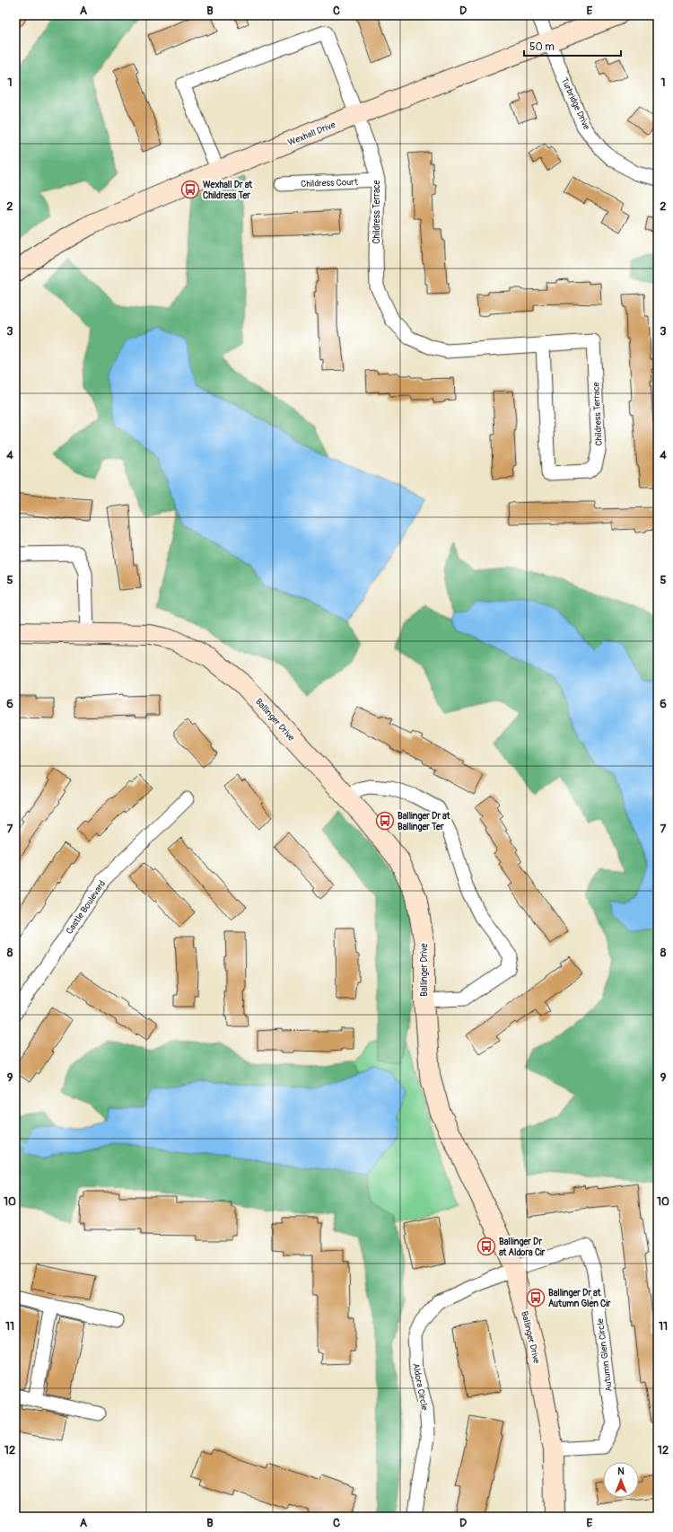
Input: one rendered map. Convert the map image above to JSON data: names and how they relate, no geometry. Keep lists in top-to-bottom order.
{
  "streets": {
    "street": [
      "Turbridge Drive",
      "Wexhall Drive",
      "Childress Court",
      "Childress Terrace",
      "Ballinger Drive",
      "Castle Boulevard",
      "Autumn Glen Circle",
      "Aldora Circle"
    ]
  },
  "crossings": [
    ["Turbridge Drive", "Wexhall Drive"],
    ["Wexhall Drive", "Childress Terrace"],
    ["Childress Court", "Childress Terrace"],
    ["Ballinger Drive", "Autumn Glen Circle"],
    ["Ballinger Drive", "Aldora Circle"],
    ["Autumn Glen Circle", "Aldora Circle"]
  ],
  "places": {
    "bus stop": [
      "Wexhall Dr at Childress Ter",
      "Ballinger Dr at Ballinger Ter",
      "Ballinger Dr at Aldora Cir",
      "Ballinger Dr at Autumn Glen Cir"
    ]
  },
  "scale_bar": "50 m",
  "north": "top",
  "grid": {
    "columns": [
      "A",
      "B",
      "C",
      "D",
      "E"
    ],
    "rows": [
      "1",
      "2",
      "3",
      "4",
      "5",
      "6",
      "7",
      "8",
      "9",
      "10",
      "11",
      "12"
    ]
  }
}
